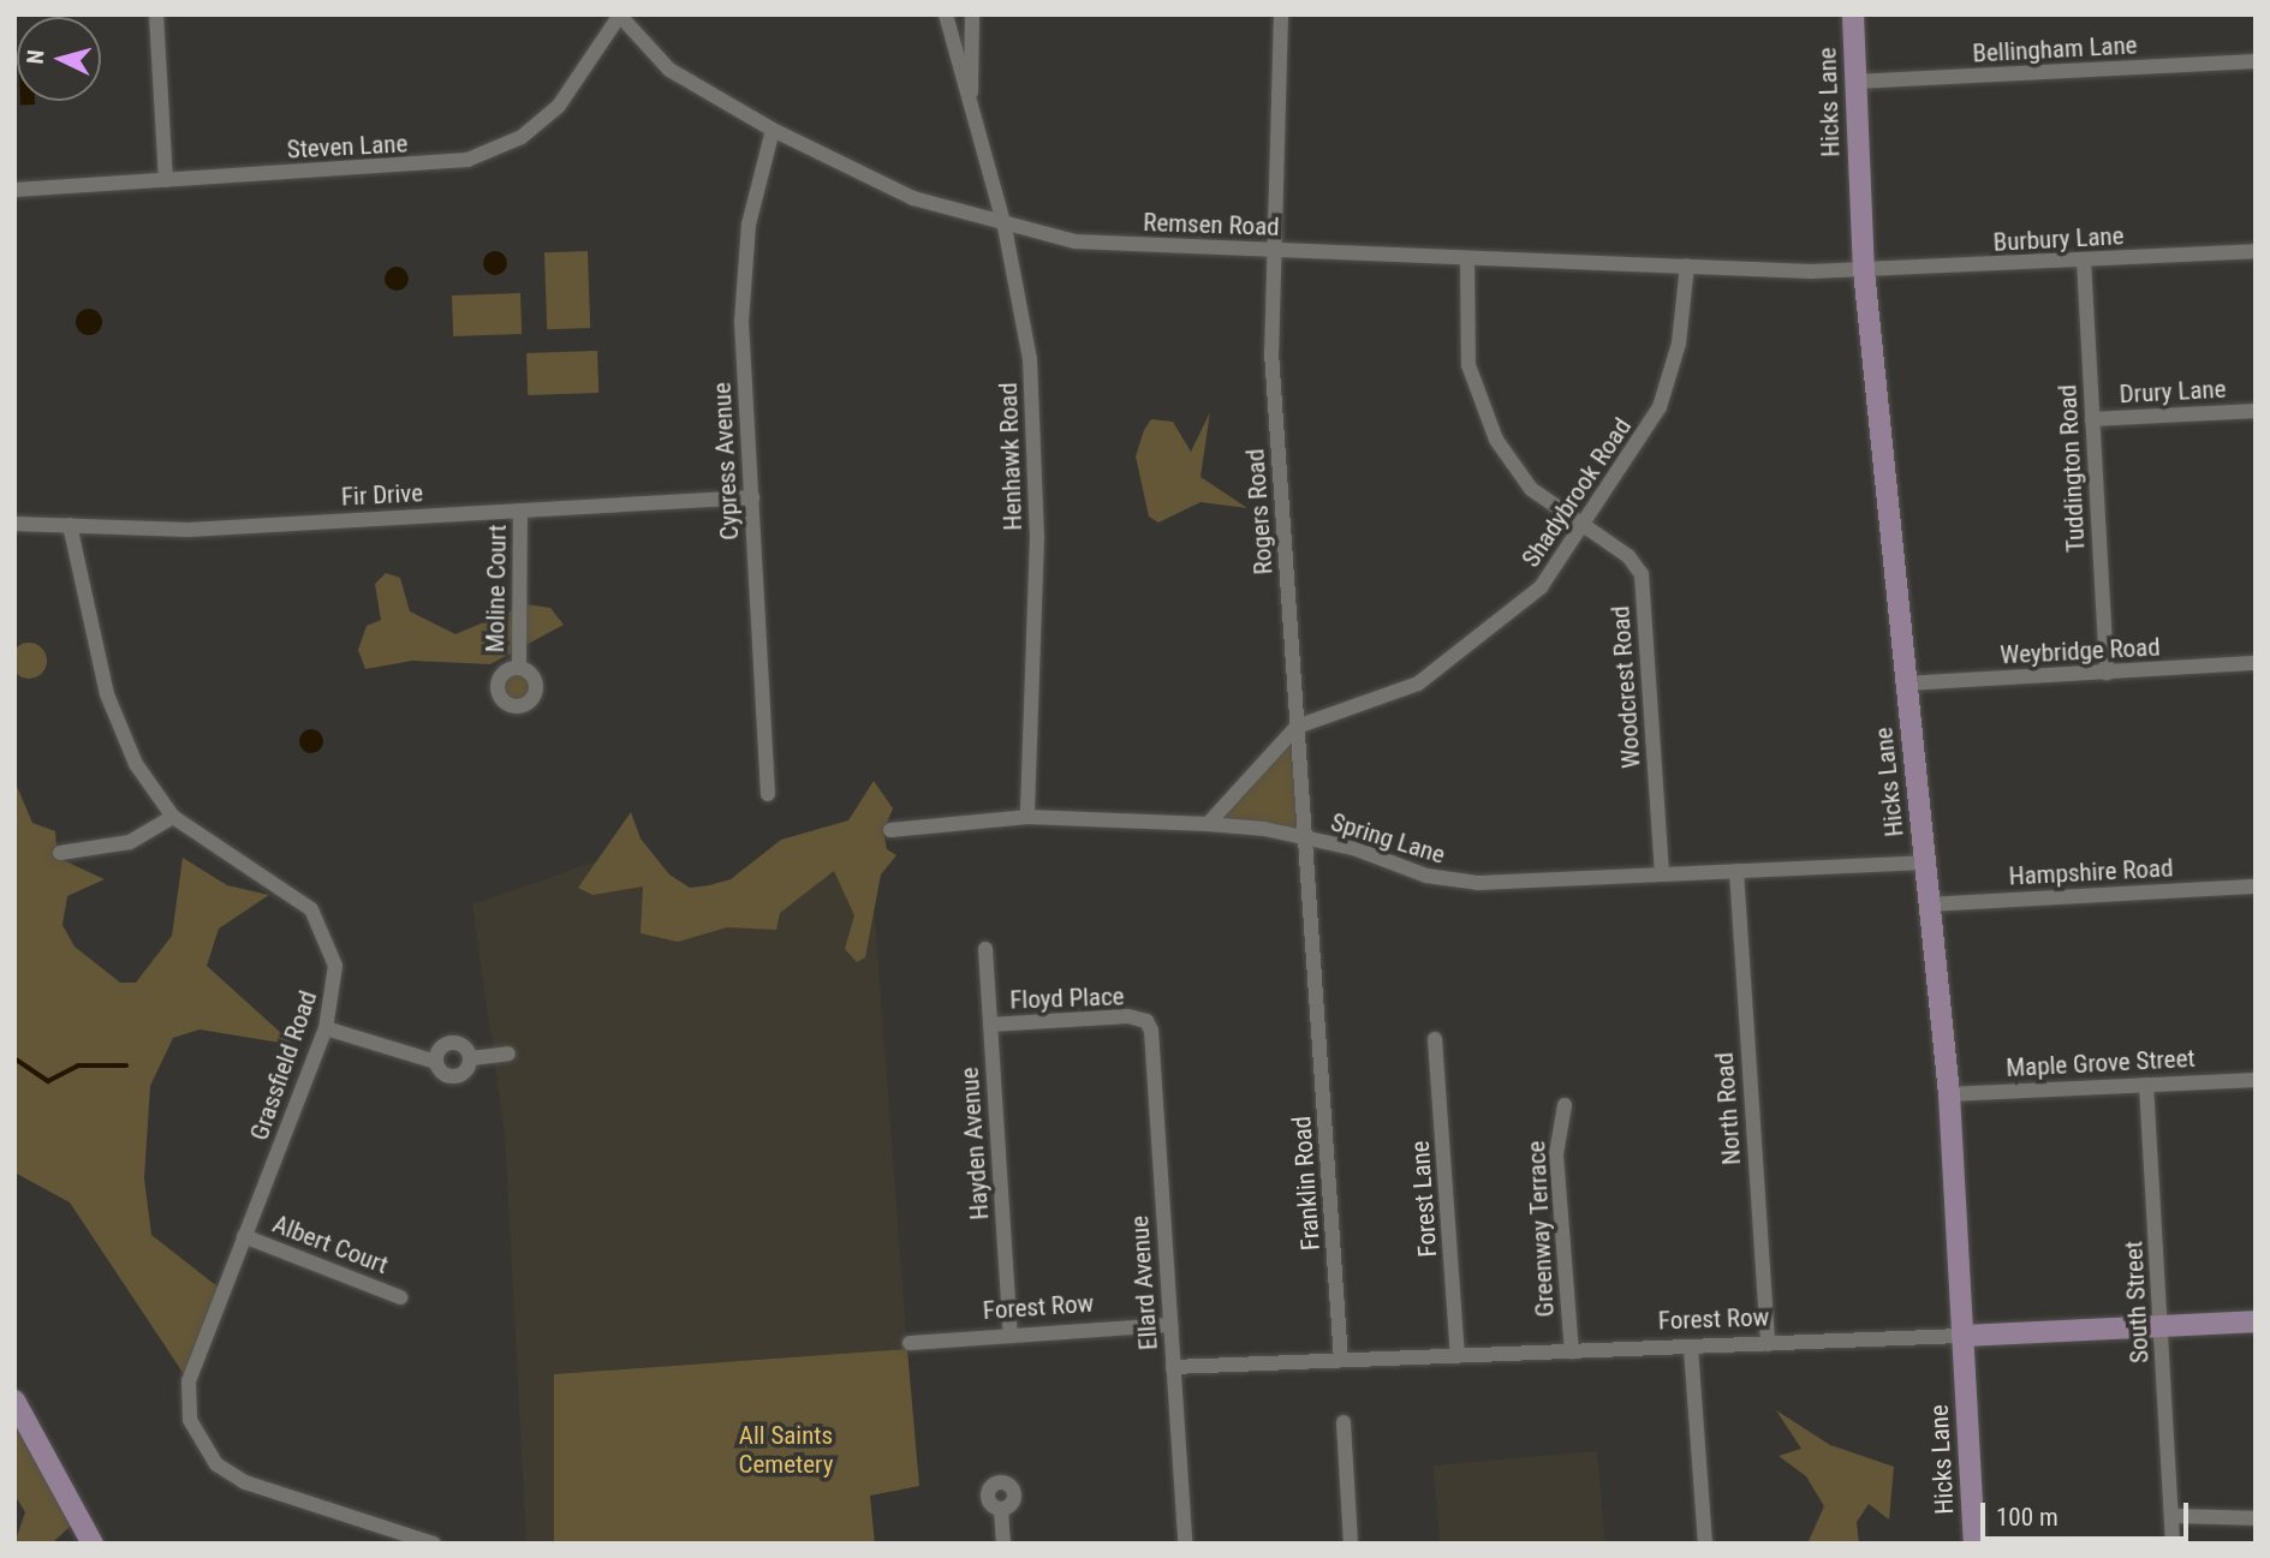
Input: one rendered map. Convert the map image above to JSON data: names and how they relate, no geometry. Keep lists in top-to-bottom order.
{
  "streets": {
    "main road": ["Hicks Lane", "Forest Row"],
    "street": [
      "Bellingham Lane",
      "Steven Lane",
      "Remsen Road",
      "Burbury Lane",
      "Drury Lane",
      "Henhawk Road",
      "Cypress Avenue",
      "Tuddington Road",
      "Shadybrook Road",
      "Fir Drive",
      "Rogers Road",
      "Moline Court",
      "Weybridge Road",
      "Woodcrest Road",
      "Spring Lane",
      "Hampshire Road",
      "Floyd Place",
      "Maple Grove Street",
      "Grassfield Road",
      "North Road",
      "Hayden Avenue",
      "Franklin Road",
      "Forest Lane",
      "Greenway Terrace",
      "Albert Court",
      "Ellard Avenue",
      "South Street"
    ]
  },
  "crossings": [
    ["Bellingham Lane", "Hicks Lane"],
    ["Hicks Lane", "Remsen Road"],
    ["Hicks Lane", "Burbury Lane"],
    ["Hicks Lane", "Weybridge Road"],
    ["Hicks Lane", "Spring Lane"],
    ["Hicks Lane", "Hampshire Road"],
    ["Hicks Lane", "Maple Grove Street"],
    ["Hicks Lane", "Forest Row"],
    ["Steven Lane", "Remsen Road"],
    ["Remsen Road", "Burbury Lane"],
    ["Remsen Road", "Henhawk Road"],
    ["Remsen Road", "Cypress Avenue"],
    ["Remsen Road", "Shadybrook Road"],
    ["Remsen Road", "Rogers Road"],
    ["Remsen Road", "Woodcrest Road"],
    ["Burbury Lane", "Tuddington Road"],
    ["Drury Lane", "Tuddington Road"],
    ["Henhawk Road", "Spring Lane"],
    ["Cypress Avenue", "Fir Drive"],
    ["Tuddington Road", "Weybridge Road"],
    ["Shadybrook Road", "Rogers Road"],
    ["Shadybrook Road", "Woodcrest Road"],
    ["Shadybrook Road", "Spring Lane"],
    ["Fir Drive", "Moline Court"],
    ["Fir Drive", "Grassfield Road"],
    ["Rogers Road", "Spring Lane"],
    ["Rogers Road", "Franklin Road"],
    ["Woodcrest Road", "Spring Lane"],
    ["Spring Lane", "North Road"],
    ["Floyd Place", "Hayden Avenue"],
    ["Floyd Place", "Ellard Avenue"],
    ["Maple Grove Street", "South Street"],
    ["Grassfield Road", "Albert Court"],
    ["North Road", "Forest Row"],
    ["Hayden Avenue", "Forest Row"],
    ["Franklin Road", "Forest Row"],
    ["Forest Lane", "Forest Row"],
    ["Greenway Terrace", "Forest Row"],
    ["Ellard Avenue", "Forest Row"],
    ["South Street", "Forest Row"]
  ],
  "parks": ["All Saints Cemetery"],
  "scale_bar": "100 m",
  "north": "left"
}
